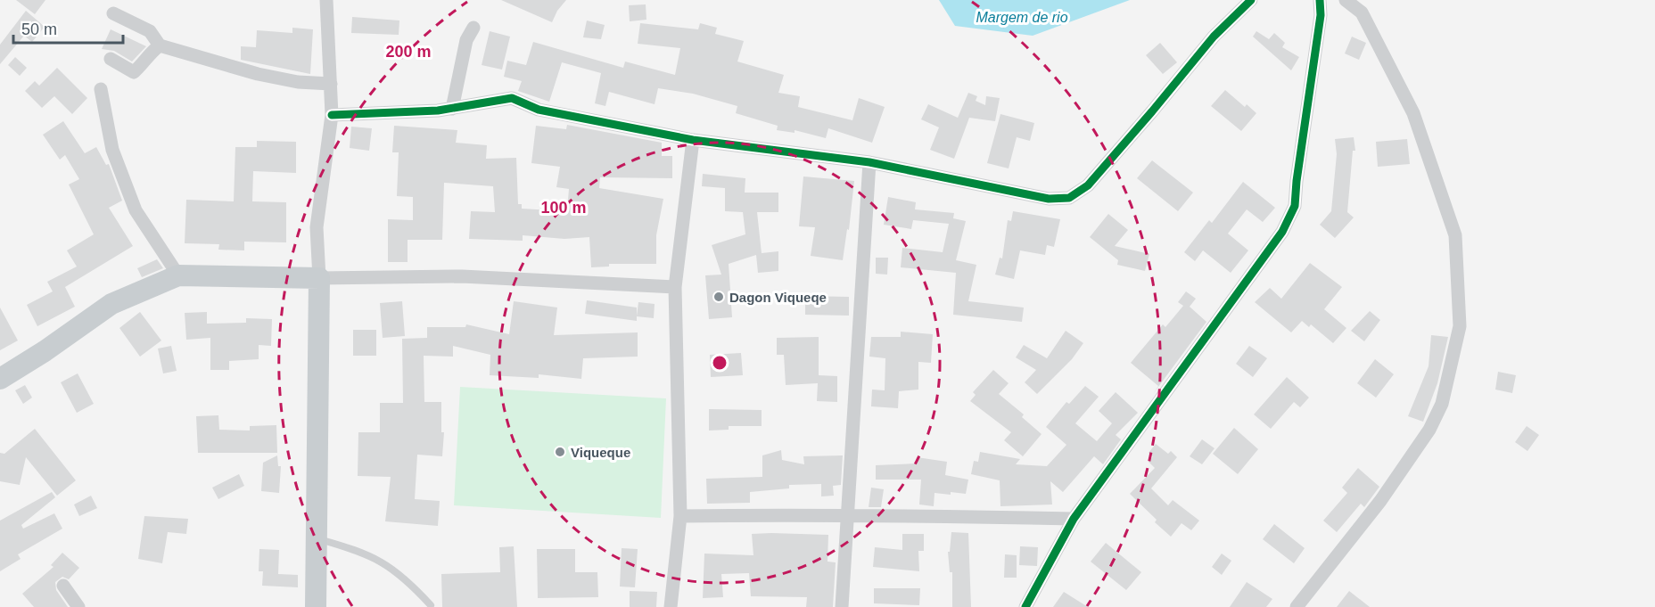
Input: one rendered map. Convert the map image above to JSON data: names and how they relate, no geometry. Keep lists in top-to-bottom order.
{
  "water": ["Margem de rio"],
  "places": ["Dagon Viqueqe", "Viqueque"],
  "scale_bar": "50 m",
  "rings": ["200 m", "100 m"]
}
